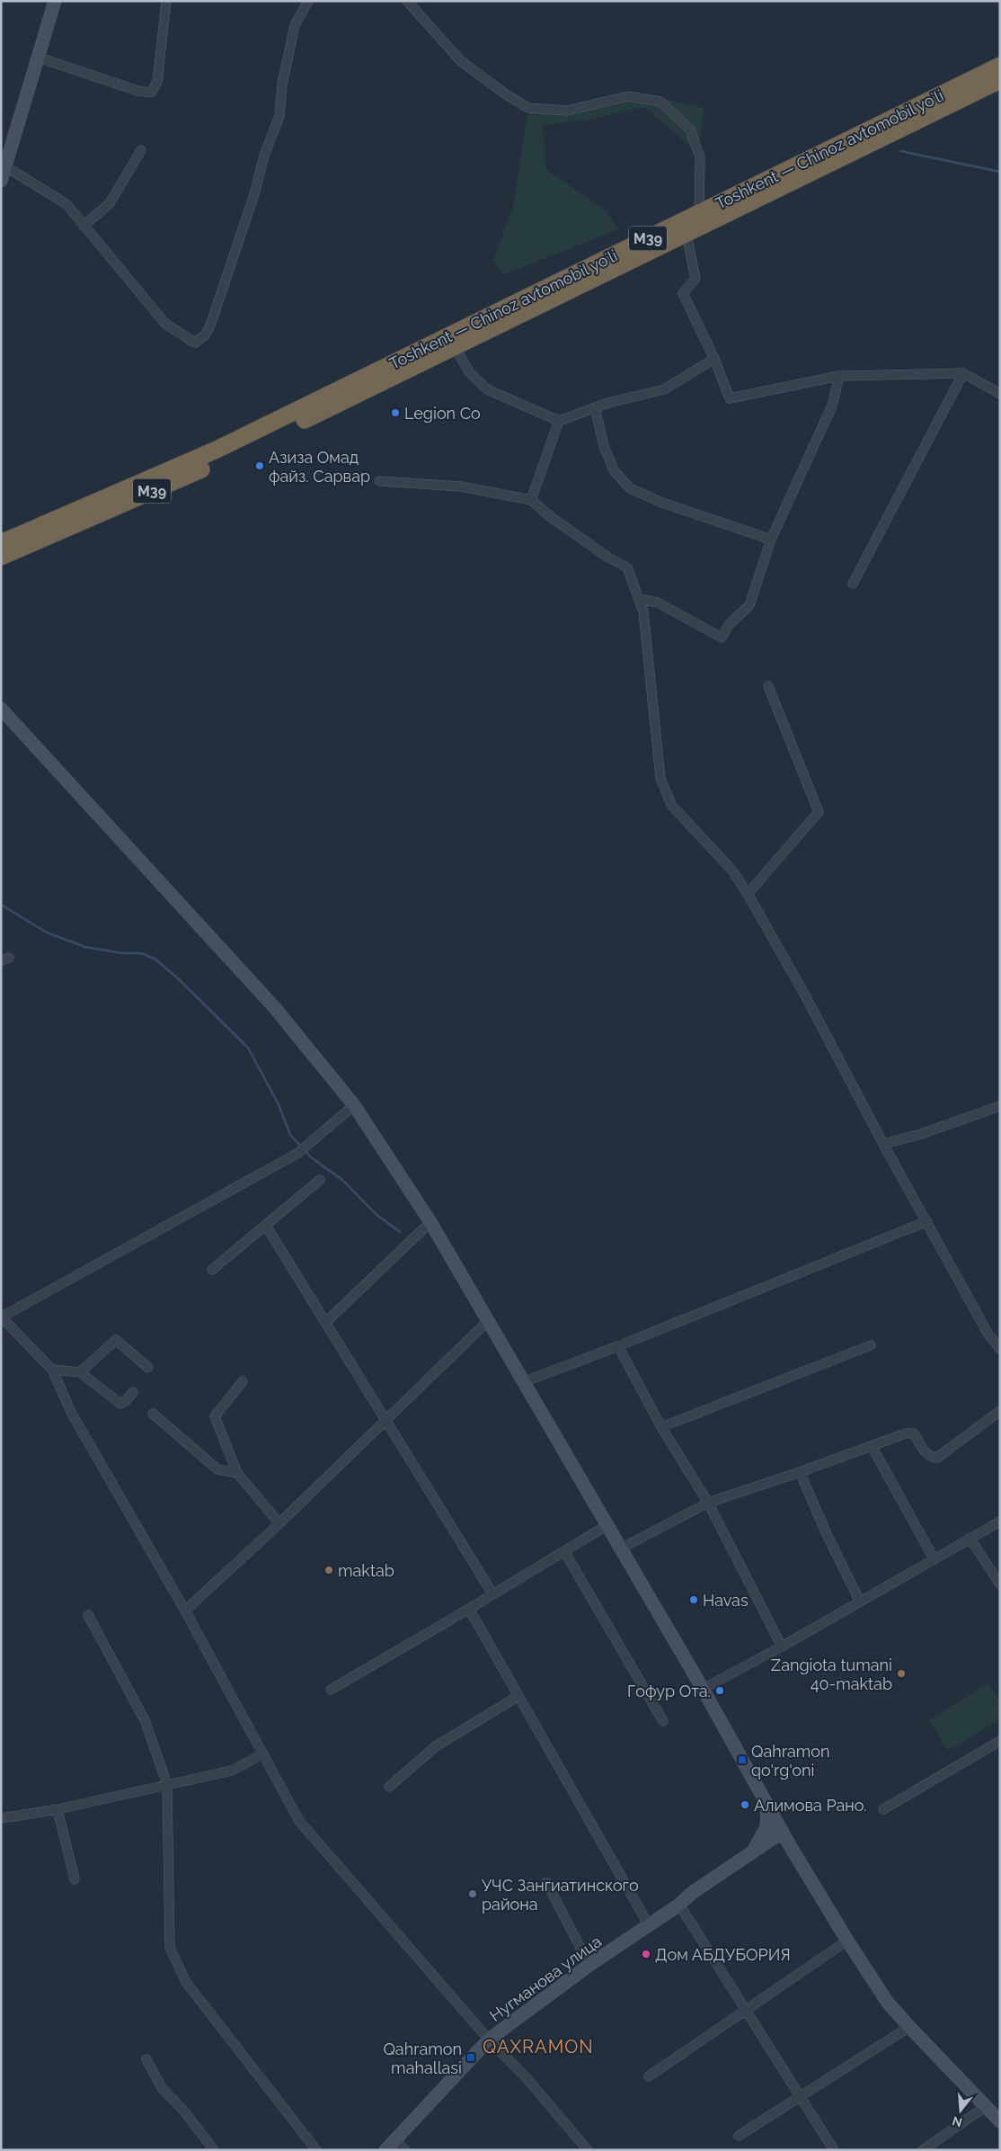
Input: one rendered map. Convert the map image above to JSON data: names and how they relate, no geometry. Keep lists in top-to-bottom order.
{
  "streets": {
    "highway": ["Toshkent — Chinoz avtomobil yoʻli", "M39"],
    "main road": ["Нугманова улица"]
  },
  "districts": ["QAXRAMON"],
  "places": {
    "other": [
      "Legion Co",
      "Азиза Омад файз. Сарвар",
      "maktab",
      "Havas",
      "Zangiota tumani 40-maktab",
      "Гофур Ота.",
      "Алимова Рано.",
      "УЧС Зангиатинского района",
      "Дом АБДУБОРИЯ"
    ],
    "transit": ["Qahramon qo'rg'oni", "Qahramon mahallasi"]
  },
  "north": "bottom"
}
